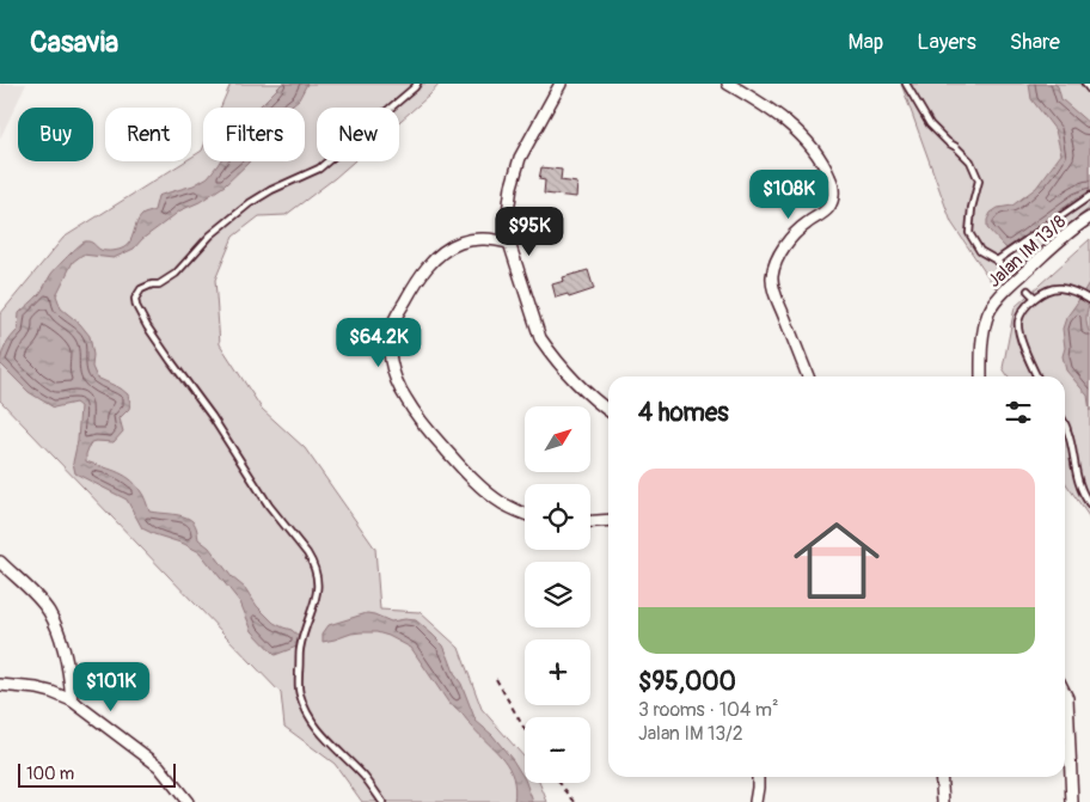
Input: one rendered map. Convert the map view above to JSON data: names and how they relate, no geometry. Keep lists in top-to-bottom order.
{
  "streets": {
    "street": ["Jalan IM 13/8"]
  },
  "scale_bar": "100 m",
  "north": "top right",
  "page": {
    "header": "Casavia",
    "nav": ["Map", "Layers", "Share"],
    "chip": [
      "Buy",
      "Rent",
      "Filters",
      "New"
    ],
    "price": [
      "$108K",
      "$95K",
      "$64.2K",
      "$101K"
    ],
    "heading": "4 homes",
    "map_buttons": ["+", "−"],
    "list": [
      {
        "name": "$95,000",
        "note": "3 rooms · 104 m² · Jalan IM 13/2"
      }
    ],
    "scale": "100 m"
  }
}
